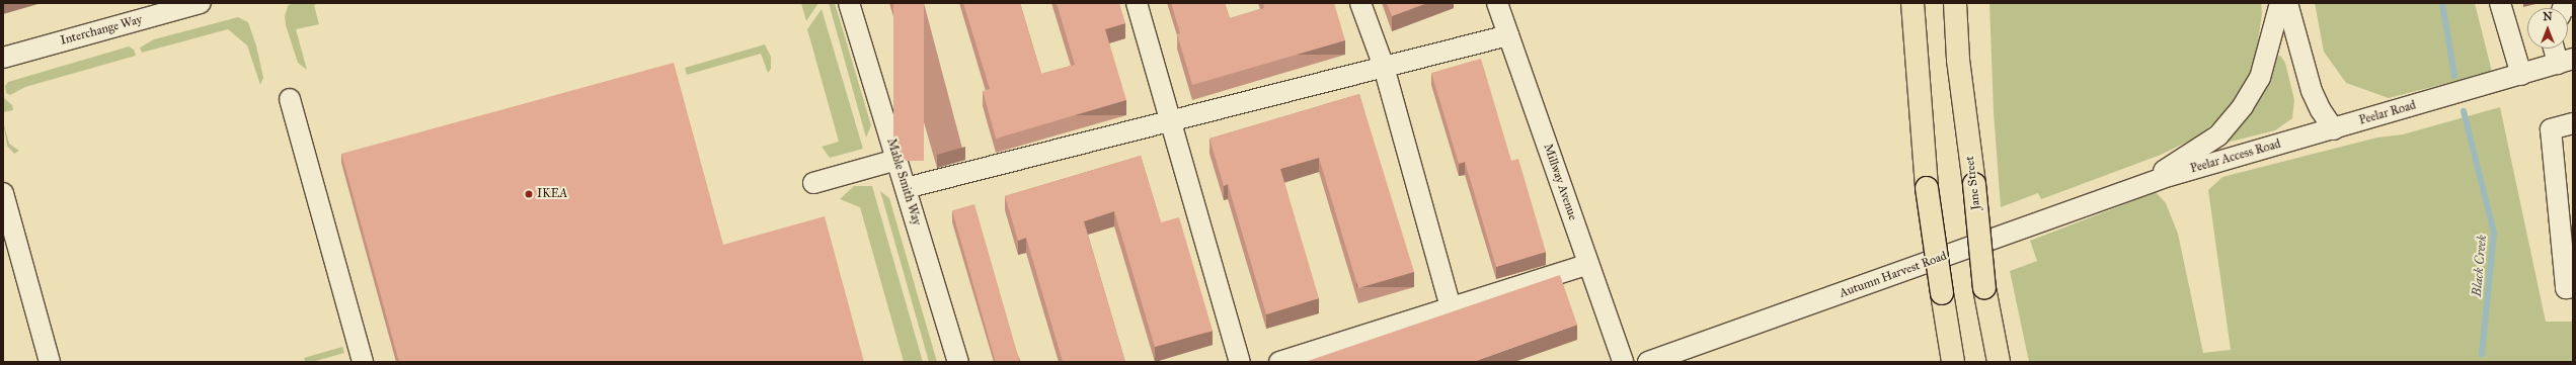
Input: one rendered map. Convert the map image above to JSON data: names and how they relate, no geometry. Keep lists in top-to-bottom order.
{
  "streets": {
    "main road": ["Jane Street"],
    "street": [
      "Interchange Way",
      "Peelar Road",
      "Peelar Access Road",
      "Mable Smith Way",
      "Millway Avenue",
      "Autumn Harvest Road"
    ]
  },
  "crossings": [
    ["Peelar Road", "Peelar Access Road"],
    ["Peelar Access Road", "Autumn Harvest Road"]
  ],
  "water": ["Black Creek"],
  "places": ["IKEA"],
  "north": "top"
}
